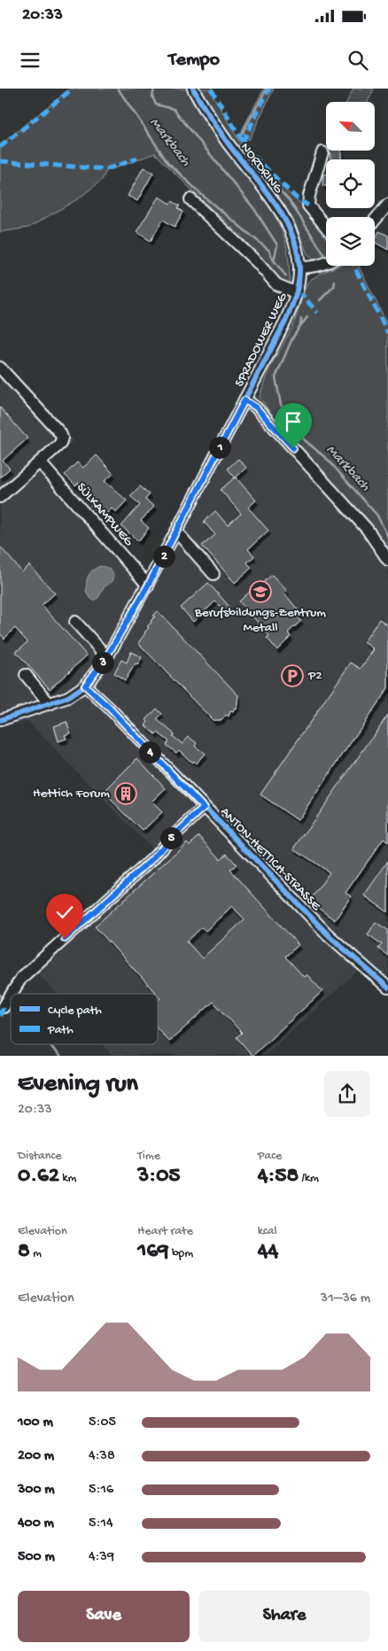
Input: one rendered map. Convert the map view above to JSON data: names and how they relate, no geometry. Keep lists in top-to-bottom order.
{
  "streets": {
    "street": [
      "NORDRING",
      "SPRADOWER WEG",
      "SÜLKAMPWEG",
      "ANTON-HETTICH-STRASSE"
    ]
  },
  "crossings": [
    ["NORDRING", "SPRADOWER WEG"],
    ["SPRADOWER WEG", "SÜLKAMPWEG"],
    ["SPRADOWER WEG", "ANTON-HETTICH-STRASSE"]
  ],
  "water": ["Markbach"],
  "places": {
    "school or university": ["Berufsbildungs-Zentrum Metall"],
    "parking": ["P2"],
    "building": ["Hettich Forum"]
  },
  "legend": ["Cycle path", "Path"],
  "north": "top left",
  "page": {
    "status": "20:33",
    "header": "Tempo",
    "pins": [
      "1",
      "2",
      "3",
      "4",
      "5"
    ],
    "heading": ["Evening run", "20:33"],
    "stats": [
      ["Distance", "0.62 km"],
      ["Time", "3:05"],
      ["Pace", "4:58 /km"],
      ["Elevation", "8 m"],
      ["Heart rate", "169 bpm"],
      ["kcal", "44"]
    ],
    "chart": ["Elevation", "31–36 m"],
    "list": [
      {
        "name": "100 m",
        "note": "5:05"
      },
      {
        "name": "200 m",
        "note": "4:38"
      },
      {
        "name": "300 m",
        "note": "5:16"
      },
      {
        "name": "400 m",
        "note": "5:14"
      },
      {
        "name": "500 m",
        "note": "4:39"
      }
    ],
    "buttons": ["Save", "Share"]
  }
}
